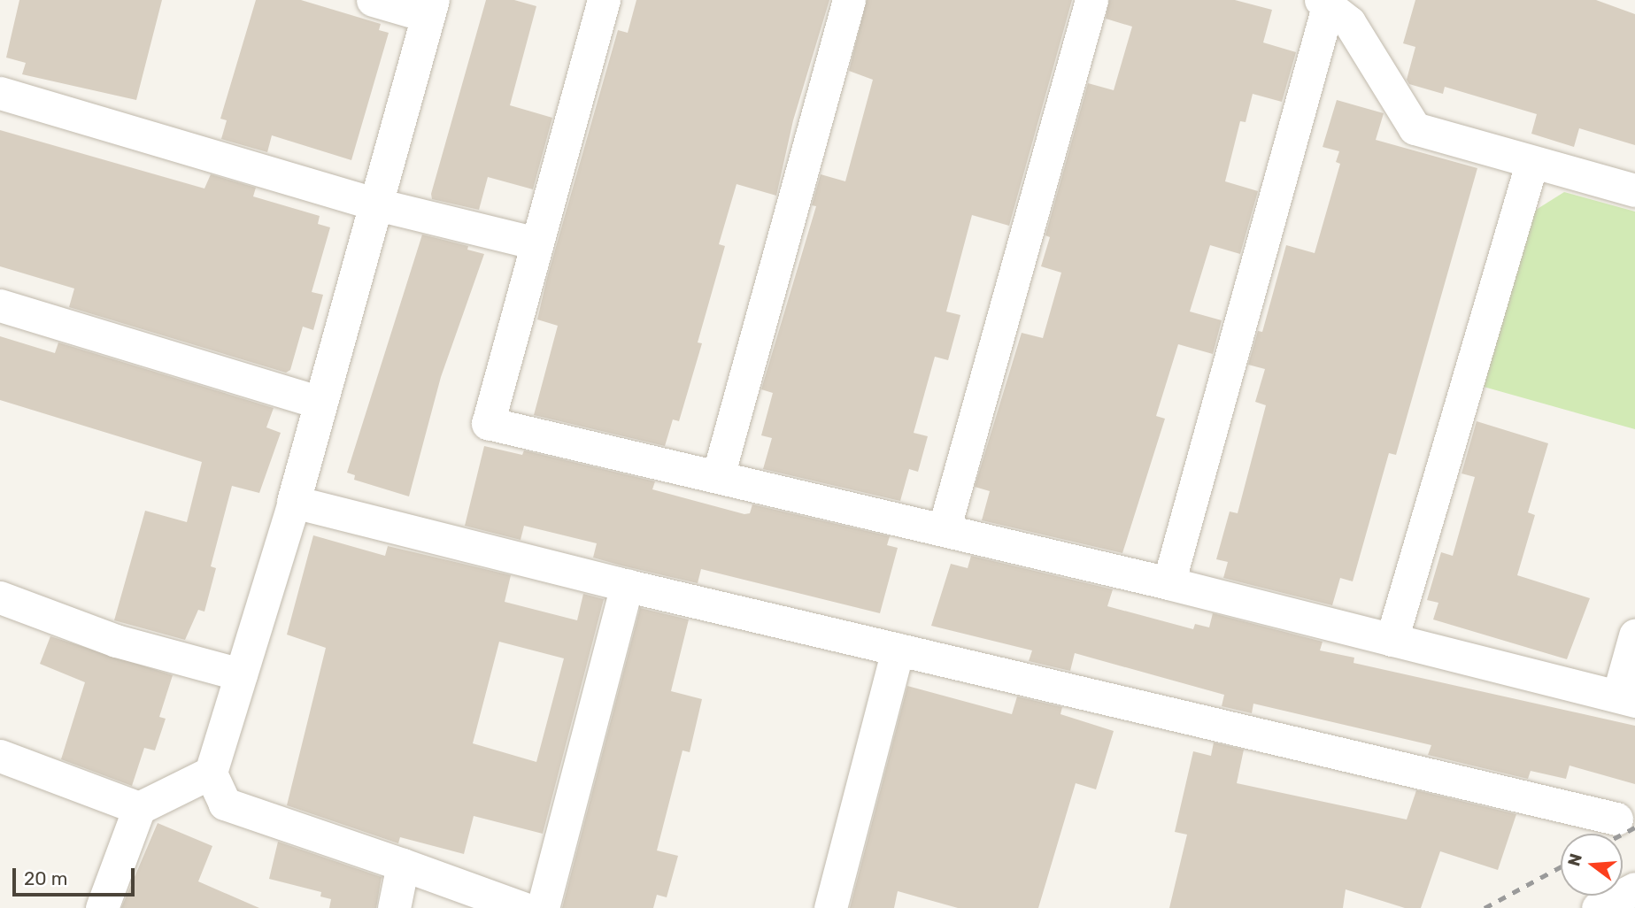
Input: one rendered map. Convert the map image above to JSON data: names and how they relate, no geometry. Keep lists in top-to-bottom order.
{
  "scale_bar": "20 m",
  "north": "left"
}
